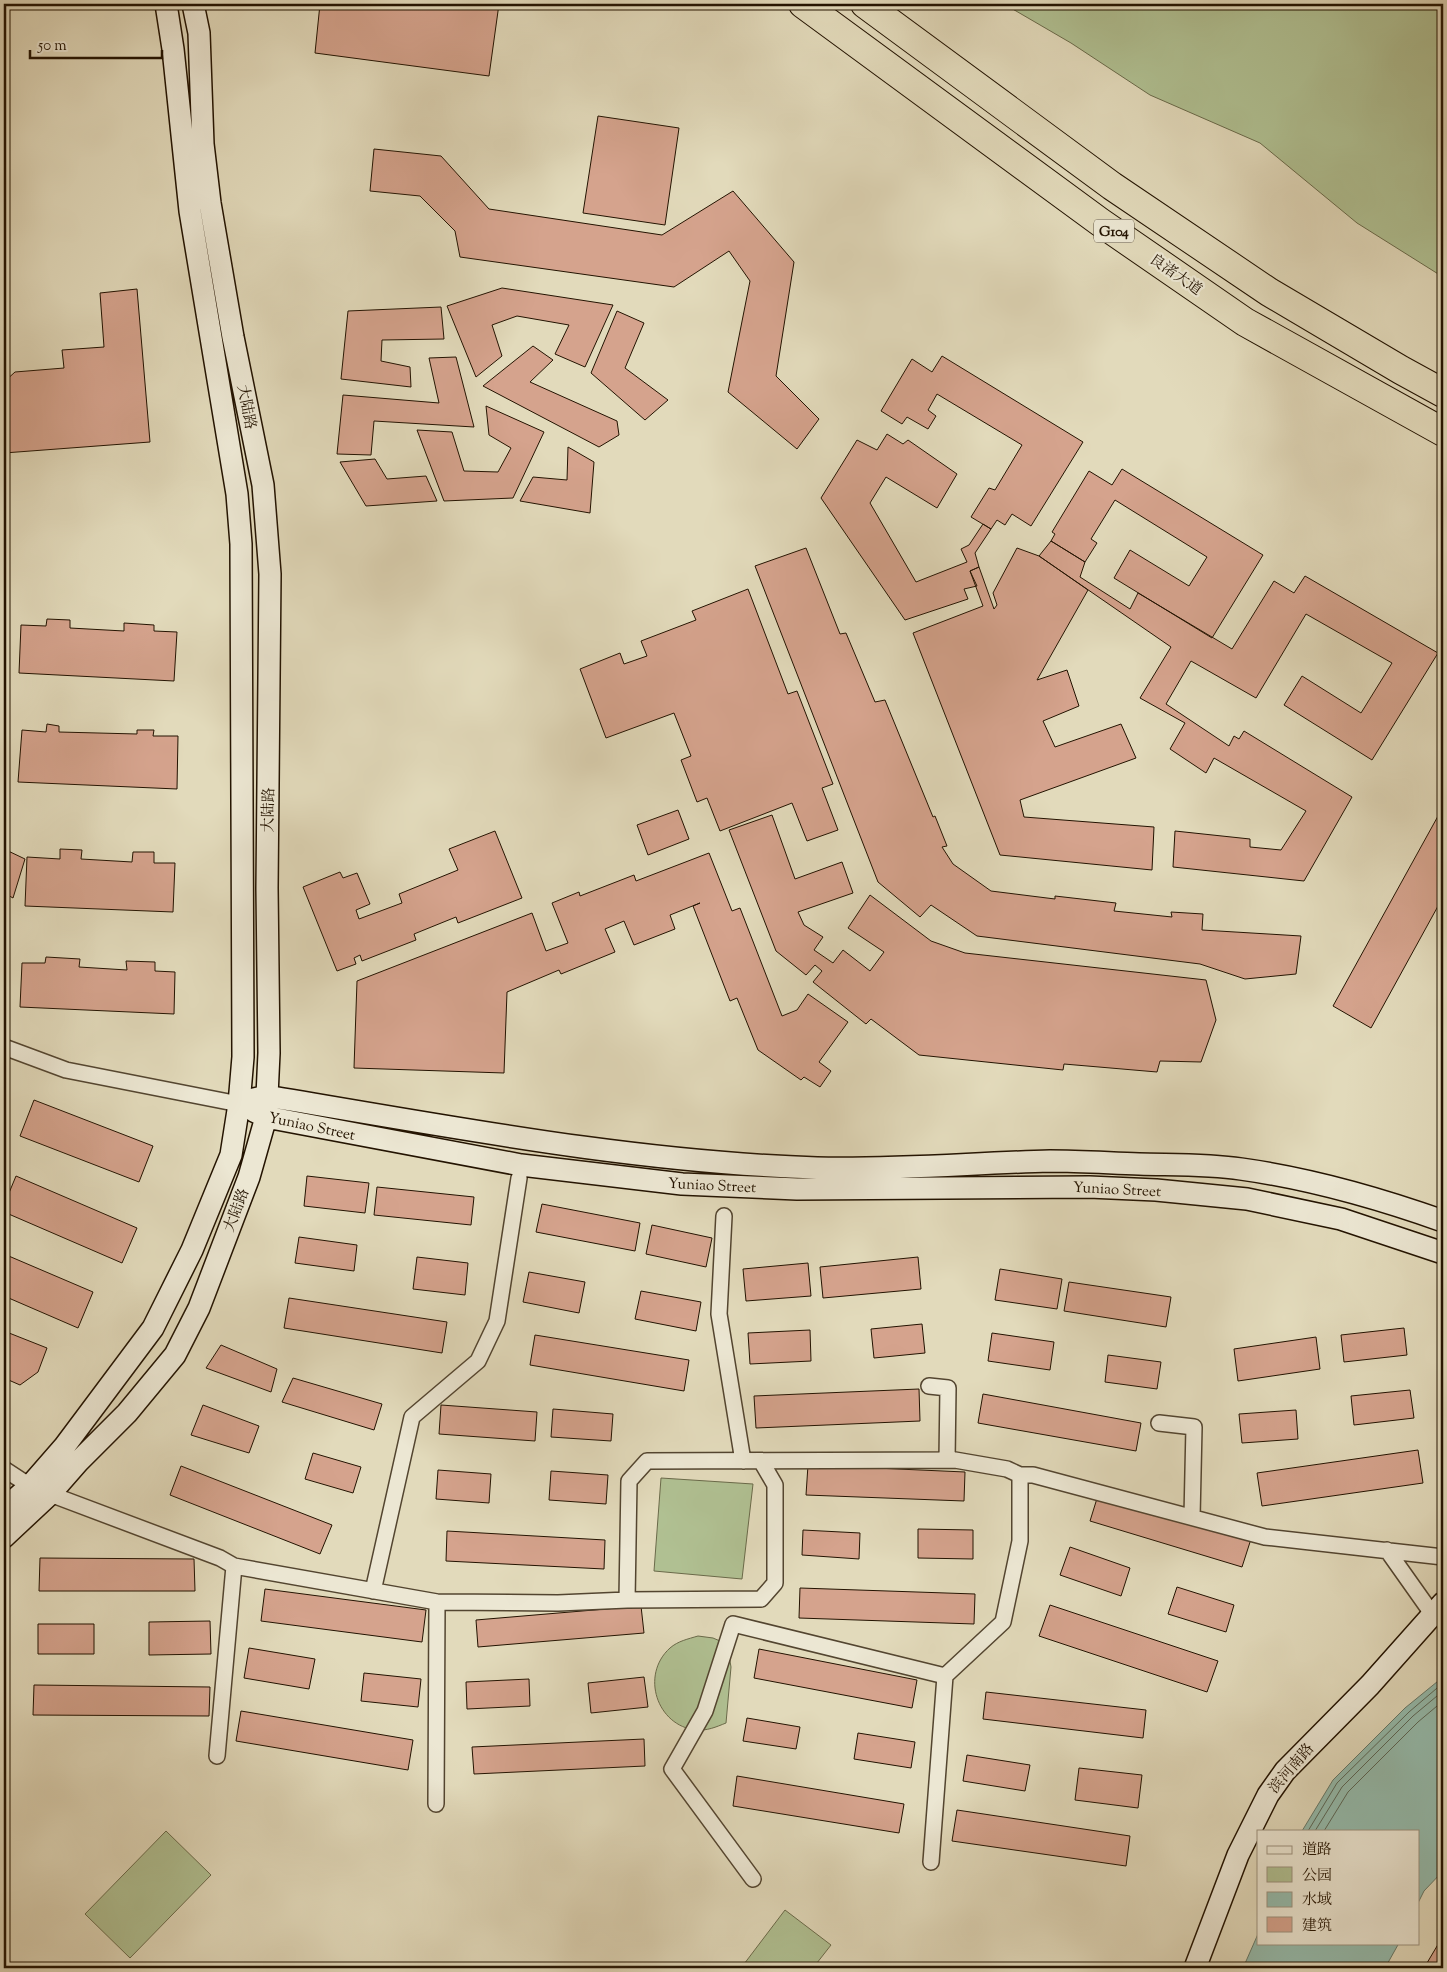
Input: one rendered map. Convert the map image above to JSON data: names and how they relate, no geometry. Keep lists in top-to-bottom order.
{
  "streets": {
    "highway": ["G104", "良渚大道"],
    "main road": ["大陆路", "Yuniao Street", "滨河南路"]
  },
  "crossings": [
    ["大陆路", "Yuniao Street"]
  ],
  "legend": [
    "道路",
    "公园",
    "水域",
    "建筑"
  ],
  "scale_bar": "50 m"
}
